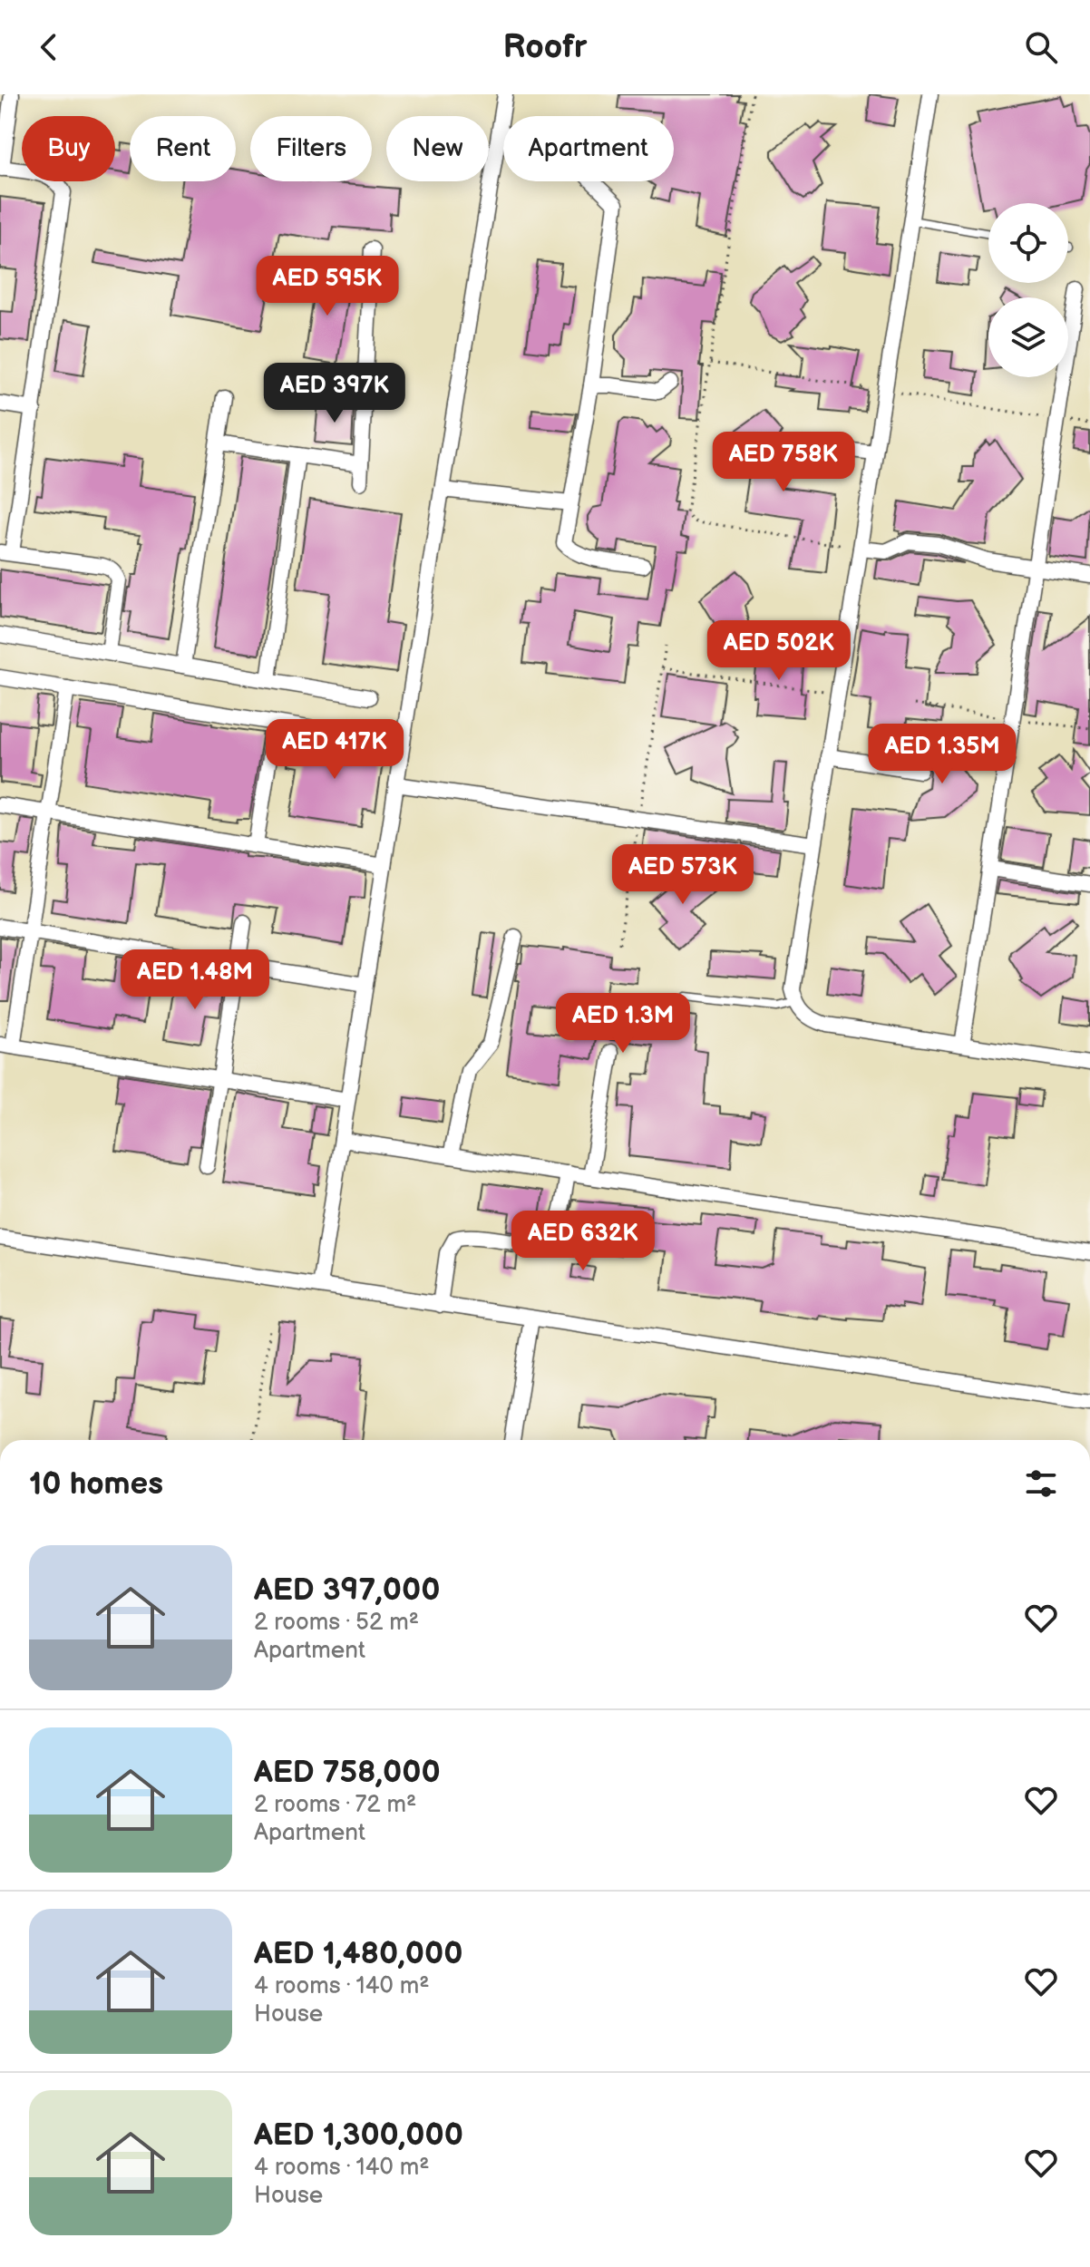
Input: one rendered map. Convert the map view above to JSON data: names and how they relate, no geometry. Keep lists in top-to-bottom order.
{
  "page": {
    "header": "Roofr",
    "chip": [
      "Buy",
      "Rent",
      "Filters",
      "New",
      "Apartment"
    ],
    "price": [
      "AED 595K",
      "AED 397K",
      "AED 758K",
      "AED 502K",
      "AED 417K",
      "AED 1.35M",
      "AED 573K",
      "AED 1.48M",
      "AED 1.3M",
      "AED 632K"
    ],
    "heading": "10 homes",
    "list": [
      {
        "name": "AED 397,000",
        "note": "2 rooms · 52 m² · Apartment"
      },
      {
        "name": "AED 758,000",
        "note": "2 rooms · 72 m² · Apartment"
      },
      {
        "name": "AED 1,480,000",
        "note": "4 rooms · 140 m² · House"
      },
      {
        "name": "AED 1,300,000",
        "note": "4 rooms · 140 m² · House"
      }
    ]
  }
}
